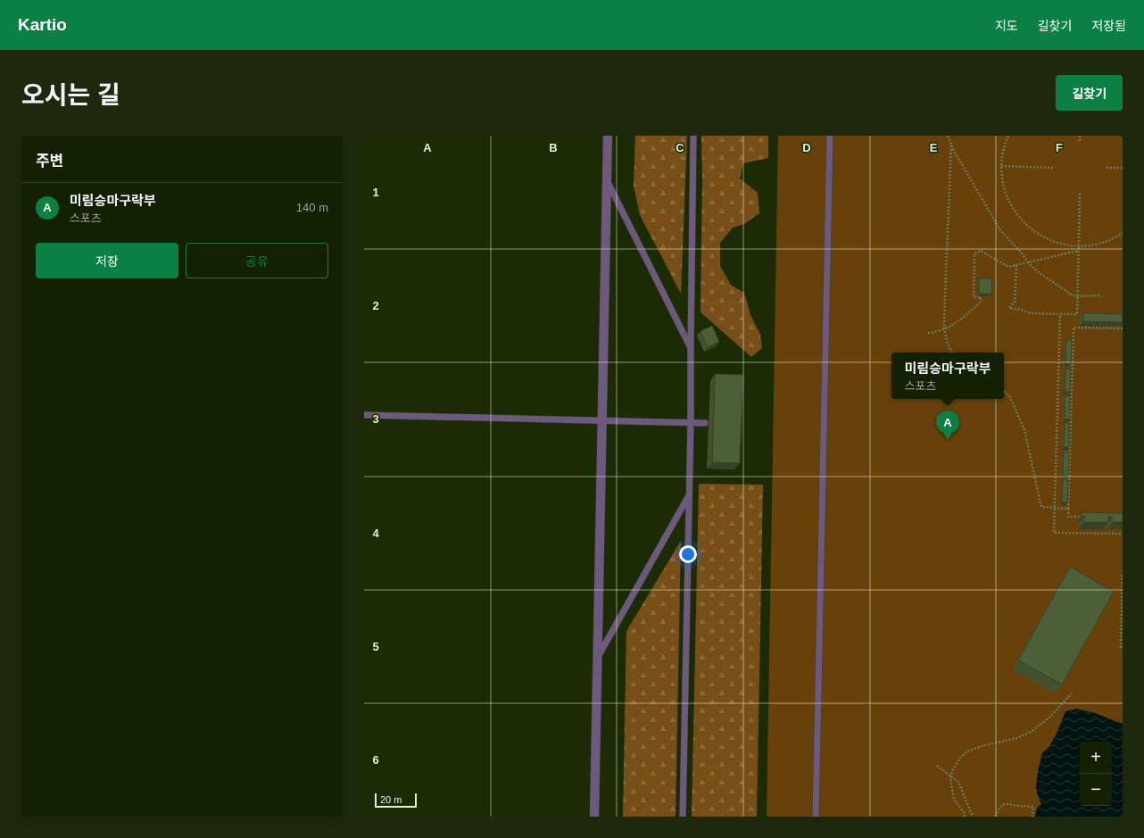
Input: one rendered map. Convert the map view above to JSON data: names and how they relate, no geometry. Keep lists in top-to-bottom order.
{
  "scale_bar": "20 m",
  "page": {
    "header": "Kartio",
    "nav": ["지도", "길찾기", "저장됨"],
    "title": "오시는 길",
    "buttons": [
      "길찾기",
      ["저장", "공유"]
    ],
    "heading": "주변",
    "list": [
      {
        "mark": "A",
        "name": "미림승마구락부",
        "note": "스포츠",
        "value": "140 m"
      }
    ],
    "popup": ["미림승마구락부", "스포츠"],
    "pins": "A",
    "map_buttons": ["+", "−"],
    "scale": "20 m"
  },
  "grid": {
    "columns": [
      "A",
      "B",
      "C",
      "D",
      "E",
      "F"
    ],
    "rows": [
      "1",
      "2",
      "3",
      "4",
      "5",
      "6"
    ]
  }
}
